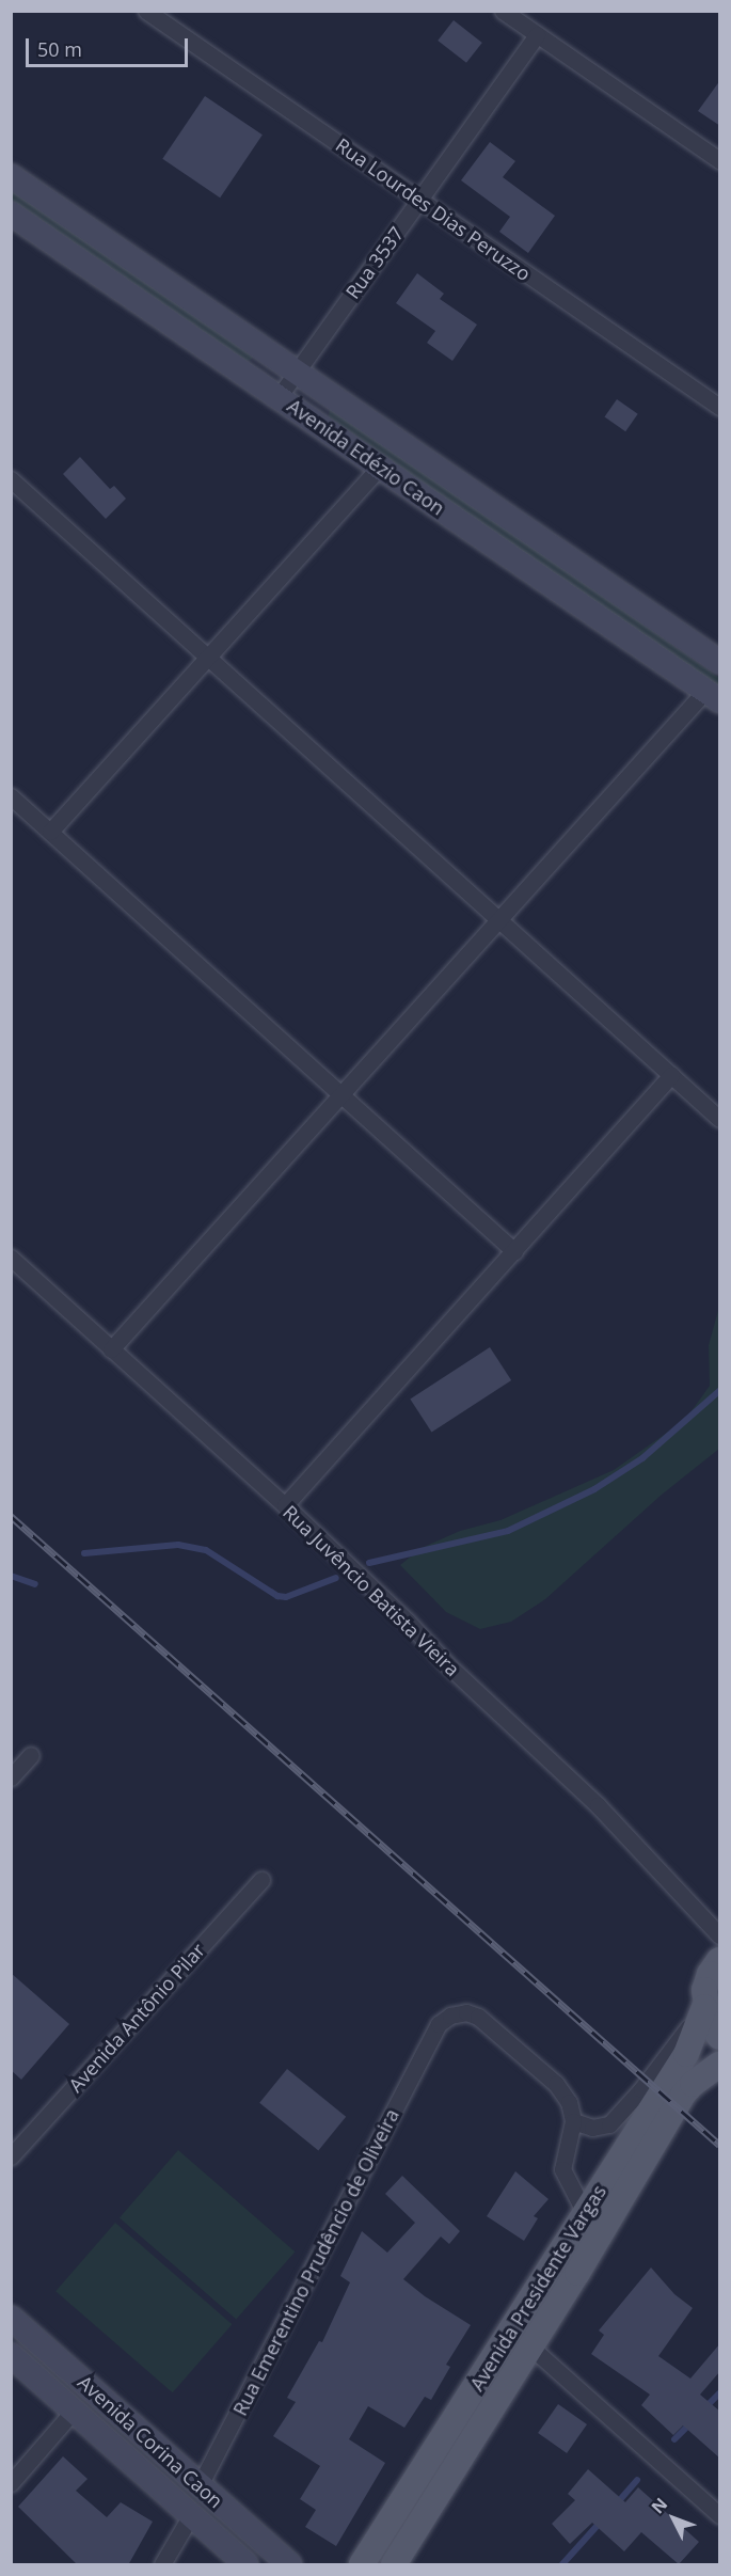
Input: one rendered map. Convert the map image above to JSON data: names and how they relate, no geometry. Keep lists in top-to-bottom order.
{
  "streets": {
    "main road": ["Avenida Edézio Caon", "Avenida Presidente Vargas", "Avenida Corina Caon"],
    "street": [
      "Rua Lourdes Dias Peruzzo",
      "Rua 3537",
      "Rua Juvêncio Batista Vieira",
      "Avenida Antônio Pilar",
      "Rua Emerentino Prudêncio de Oliveira"
    ]
  },
  "crossings": [
    ["Rua Lourdes Dias Peruzzo", "Rua 3537"],
    ["Rua 3537", "Avenida Edézio Caon"],
    ["Rua Emerentino Prudêncio de Oliveira", "Avenida Corina Caon"]
  ],
  "scale_bar": "50 m",
  "north": "top left"
}
